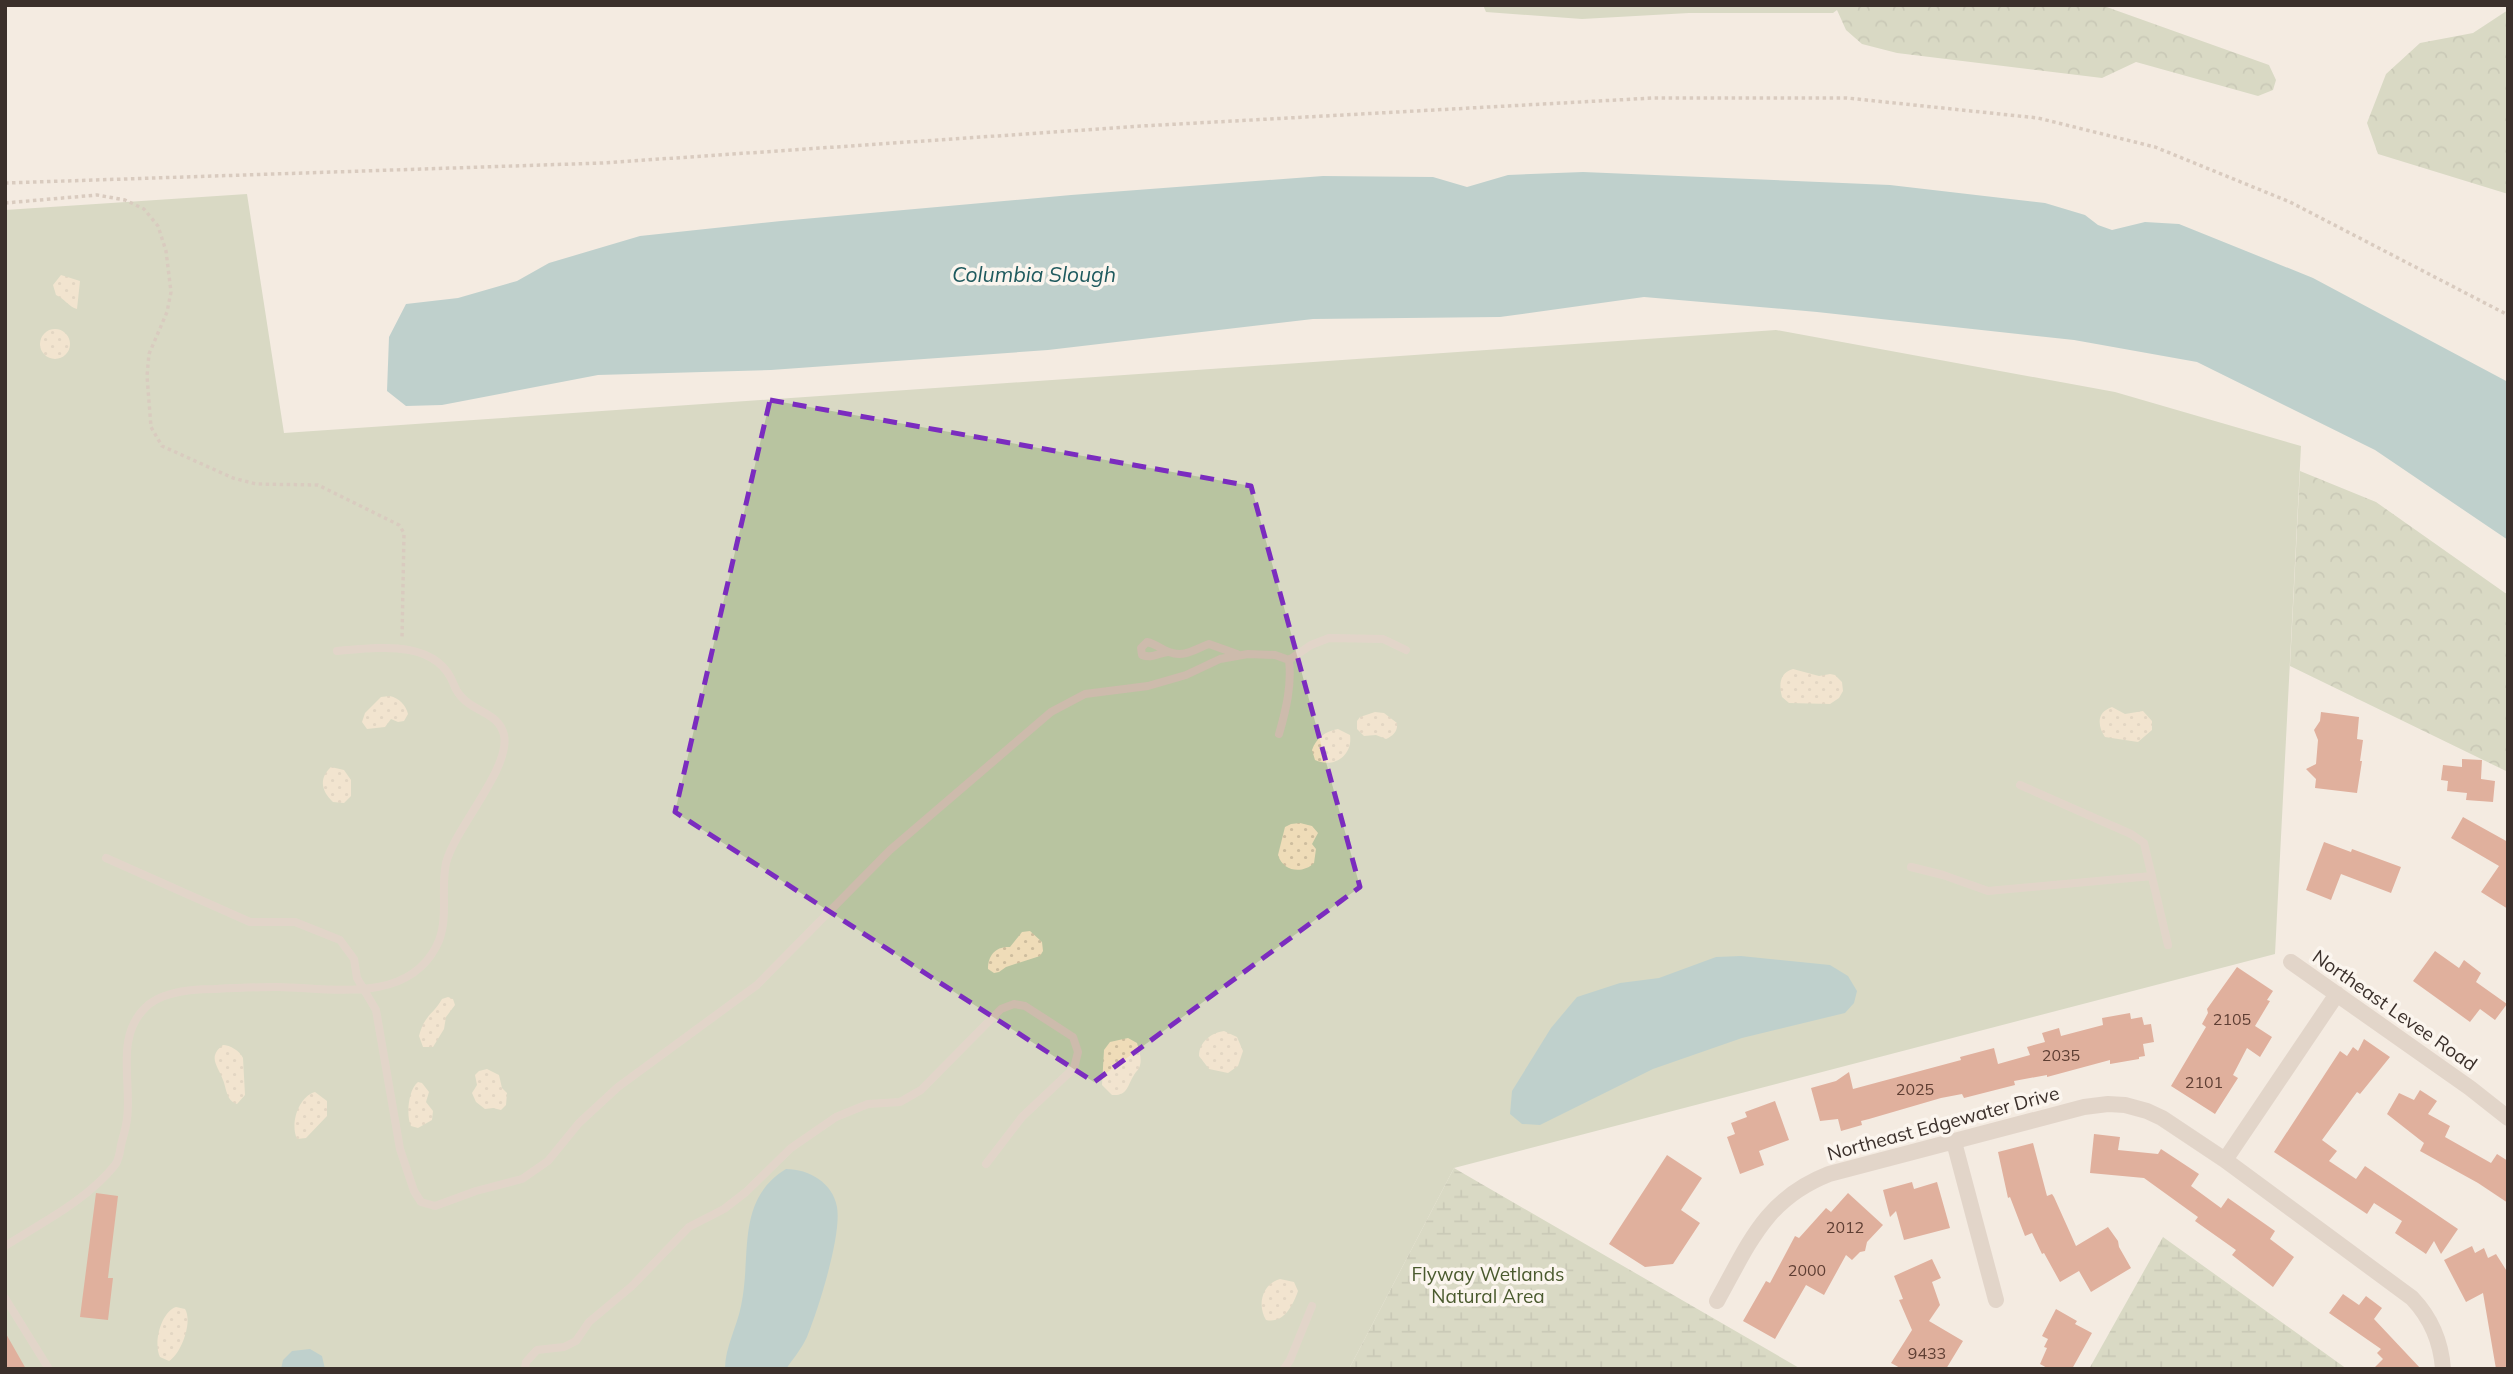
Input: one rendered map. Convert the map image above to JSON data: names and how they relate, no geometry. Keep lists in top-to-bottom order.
{
  "streets": {
    "street": ["Northeast Levee Road", "Northeast Edgewater Drive"]
  },
  "water": ["Columbia Slough"],
  "parks": ["Flyway Wetlands Natural Area"],
  "house_numbers": [
    "2105",
    "2035",
    "2101",
    "2025",
    "2012",
    "2000",
    "9433"
  ]
}
